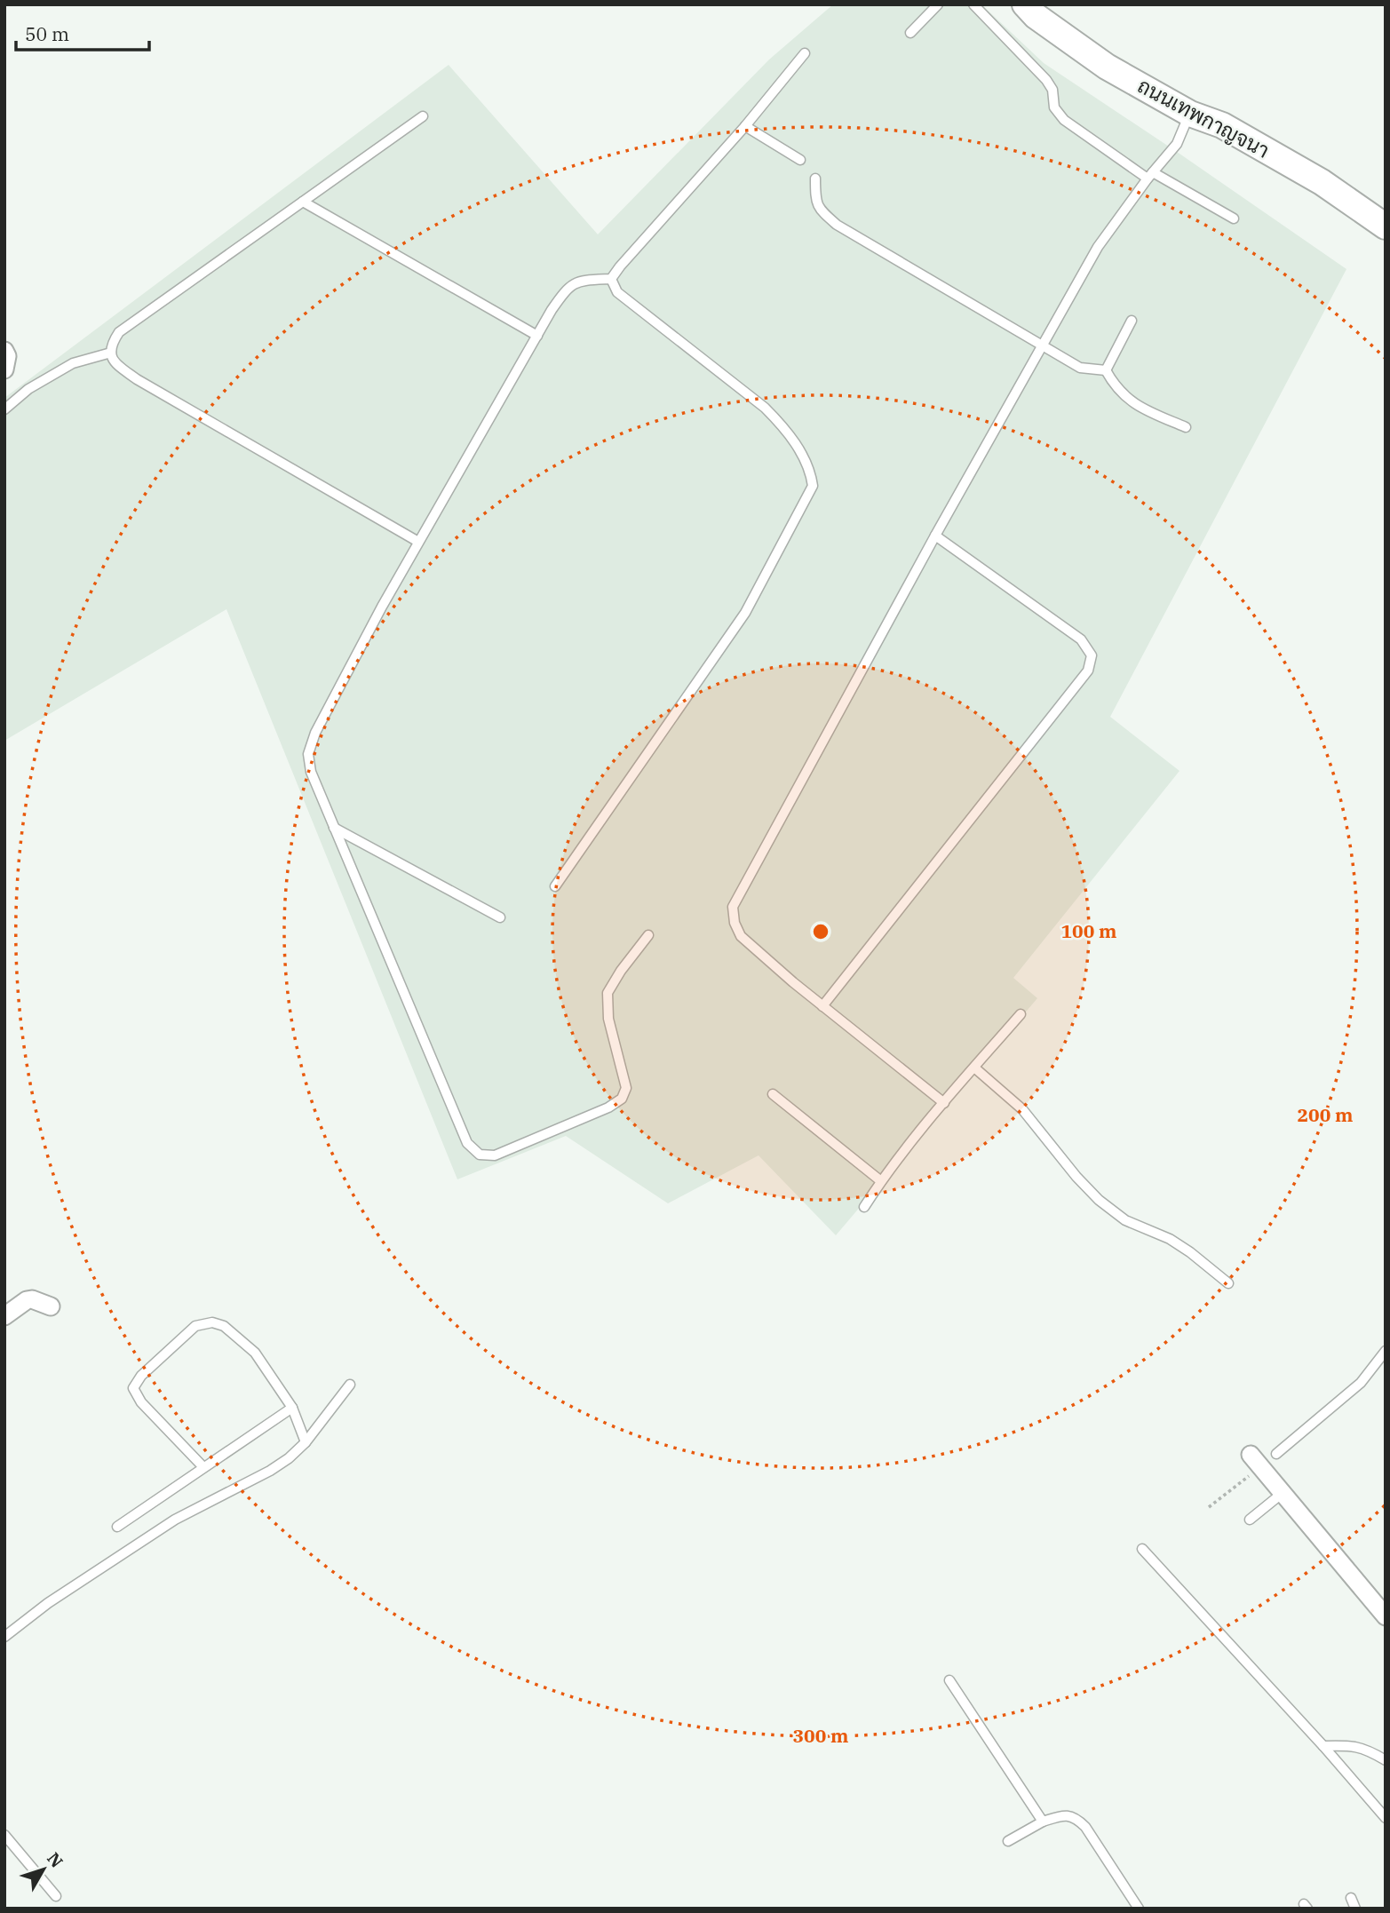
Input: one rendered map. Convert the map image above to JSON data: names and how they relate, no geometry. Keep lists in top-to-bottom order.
{
  "streets": {
    "street": ["ถนนเทพกาญจนา"]
  },
  "scale_bar": "50 m",
  "north": "top right",
  "rings": ["100 m", "200 m", "300 m"]
}
